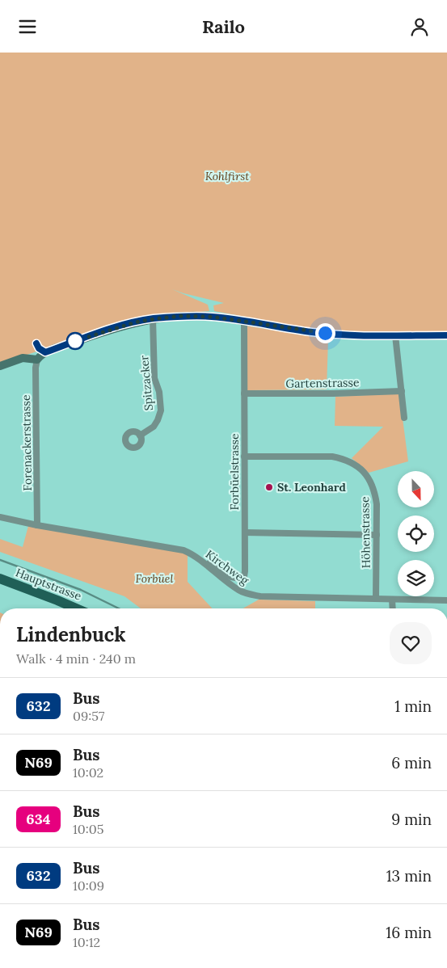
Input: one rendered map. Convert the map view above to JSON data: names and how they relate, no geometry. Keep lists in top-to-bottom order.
{
  "streets": {
    "main road": ["Hauptstrasse"],
    "street": [
      "Spitzacker",
      "Gartenstrasse",
      "Forenackerstrasse",
      "Forbüelstrasse",
      "Höhenstrasse",
      "Kirchweg"
    ]
  },
  "crossings": [
    ["Gartenstrasse", "Forbüelstrasse"],
    ["Forenackerstrasse", "Kirchweg"],
    ["Forbüelstrasse", "Höhenstrasse"],
    ["Forbüelstrasse", "Kirchweg"],
    ["Höhenstrasse", "Kirchweg"]
  ],
  "parks": ["Kohlfirst", "Forbüel"],
  "places": ["St. Leonhard"],
  "lines": ["bus line 632"],
  "north": "bottom",
  "page": {
    "header": "Railo",
    "heading": ["Lindenbuck", "Walk · 4 min · 240 m"],
    "list": [
      {
        "mark": "632",
        "name": "Bus",
        "note": "09:57",
        "value": "1 min"
      },
      {
        "mark": "N69",
        "name": "Bus",
        "note": "10:02",
        "value": "6 min"
      },
      {
        "mark": "634",
        "name": "Bus",
        "note": "10:05",
        "value": "9 min"
      },
      {
        "mark": "632",
        "name": "Bus",
        "note": "10:09",
        "value": "13 min"
      },
      {
        "mark": "N69",
        "name": "Bus",
        "note": "10:12",
        "value": "16 min"
      }
    ]
  }
}
